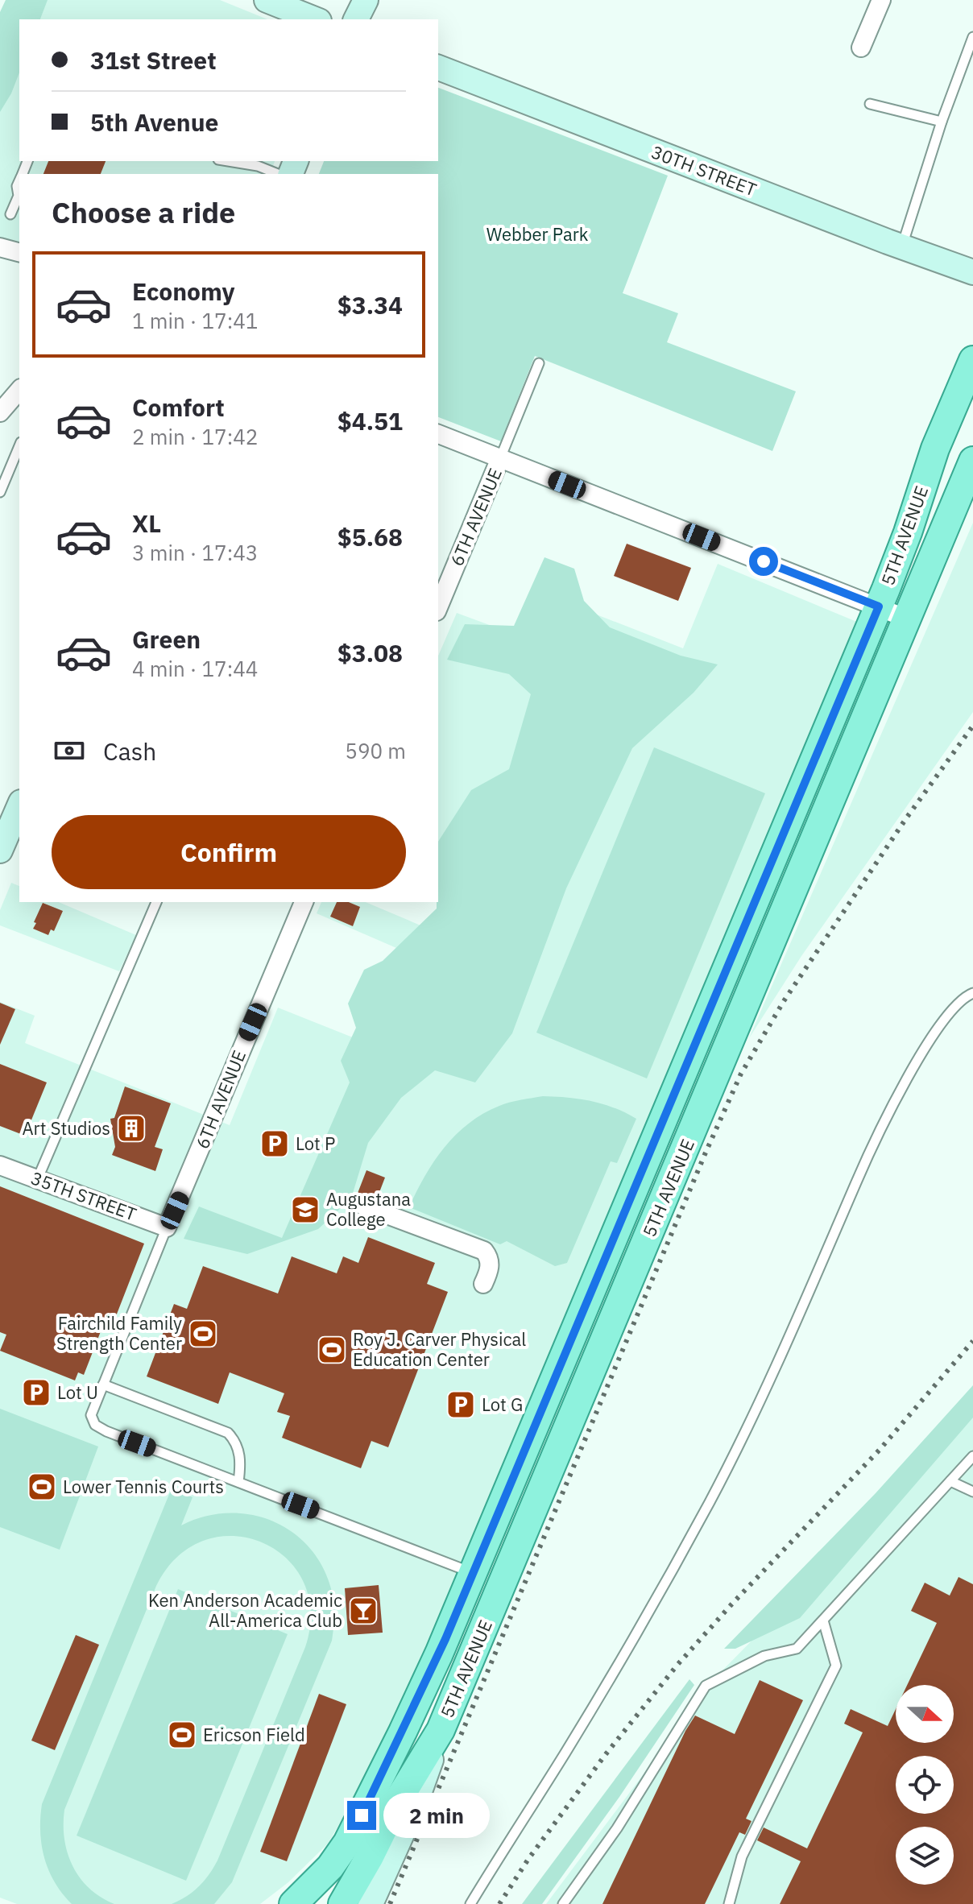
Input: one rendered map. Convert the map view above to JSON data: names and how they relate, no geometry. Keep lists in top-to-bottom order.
{
  "streets": {
    "main road": ["5TH AVENUE"],
    "street": ["30TH STREET", "6TH AVENUE", "35TH STREET"]
  },
  "crossings": [
    ["6TH AVENUE", "35TH STREET"]
  ],
  "parks": ["Webber Park"],
  "places": {
    "building": ["Art Studios"],
    "parking": ["Lot P", "Lot U", "Lot G"],
    "school or university": ["Augustana College"],
    "sports": [
      "Fairchild Family Strength Center",
      "Roy J. Carver Physical Education Center",
      "Lower Tennis Courts",
      "Ericson Field"
    ],
    "bar": ["Ken Anderson Academic All-America Club"]
  },
  "north": "right",
  "page": {
    "banner": ["31st Street", "5th Avenue"],
    "heading": "Choose a ride",
    "list": [
      {
        "name": "Economy",
        "note": "1 min · 17:41",
        "value": "$3.34"
      },
      {
        "name": "Comfort",
        "note": "2 min · 17:42",
        "value": "$4.51"
      },
      {
        "name": "XL",
        "note": "3 min · 17:43",
        "value": "$5.68"
      },
      {
        "name": "Green",
        "note": "4 min · 17:44",
        "value": "$3.08"
      }
    ],
    "pay": ["Cash", "590 m"],
    "buttons": "Confirm",
    "bubble": "2 min"
  }
}
